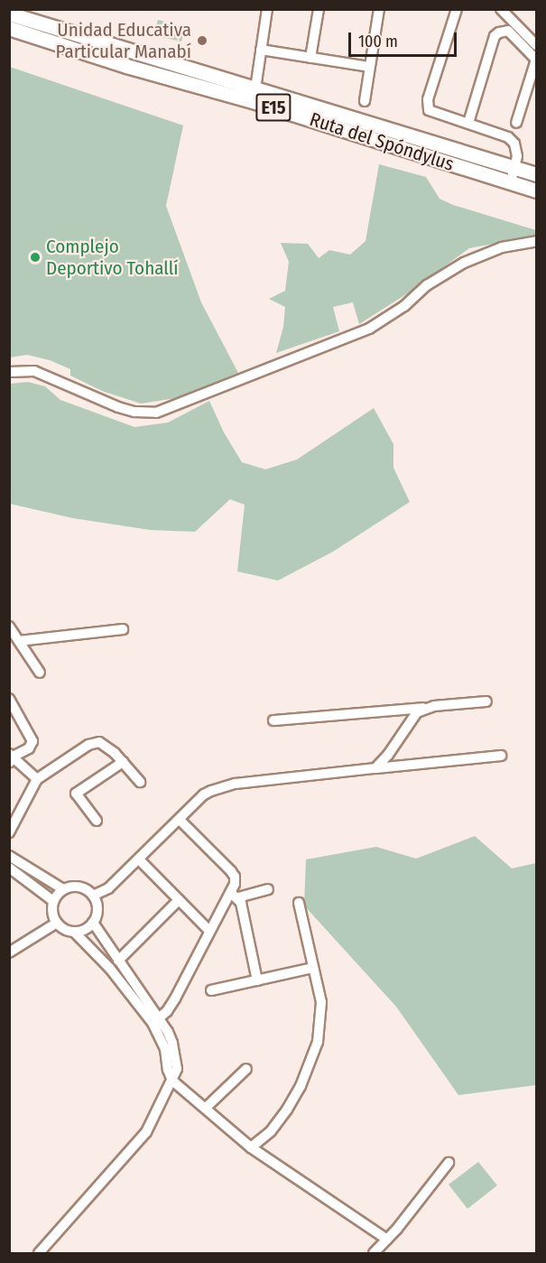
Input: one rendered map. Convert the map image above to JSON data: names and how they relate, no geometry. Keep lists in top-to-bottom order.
{
  "streets": {
    "highway": ["E15", "Ruta del Spóndylus"]
  },
  "places": ["Unidad Educativa Particular Manabí", "Complejo Deportivo Tohallí"],
  "scale_bar": "100 m"
}
